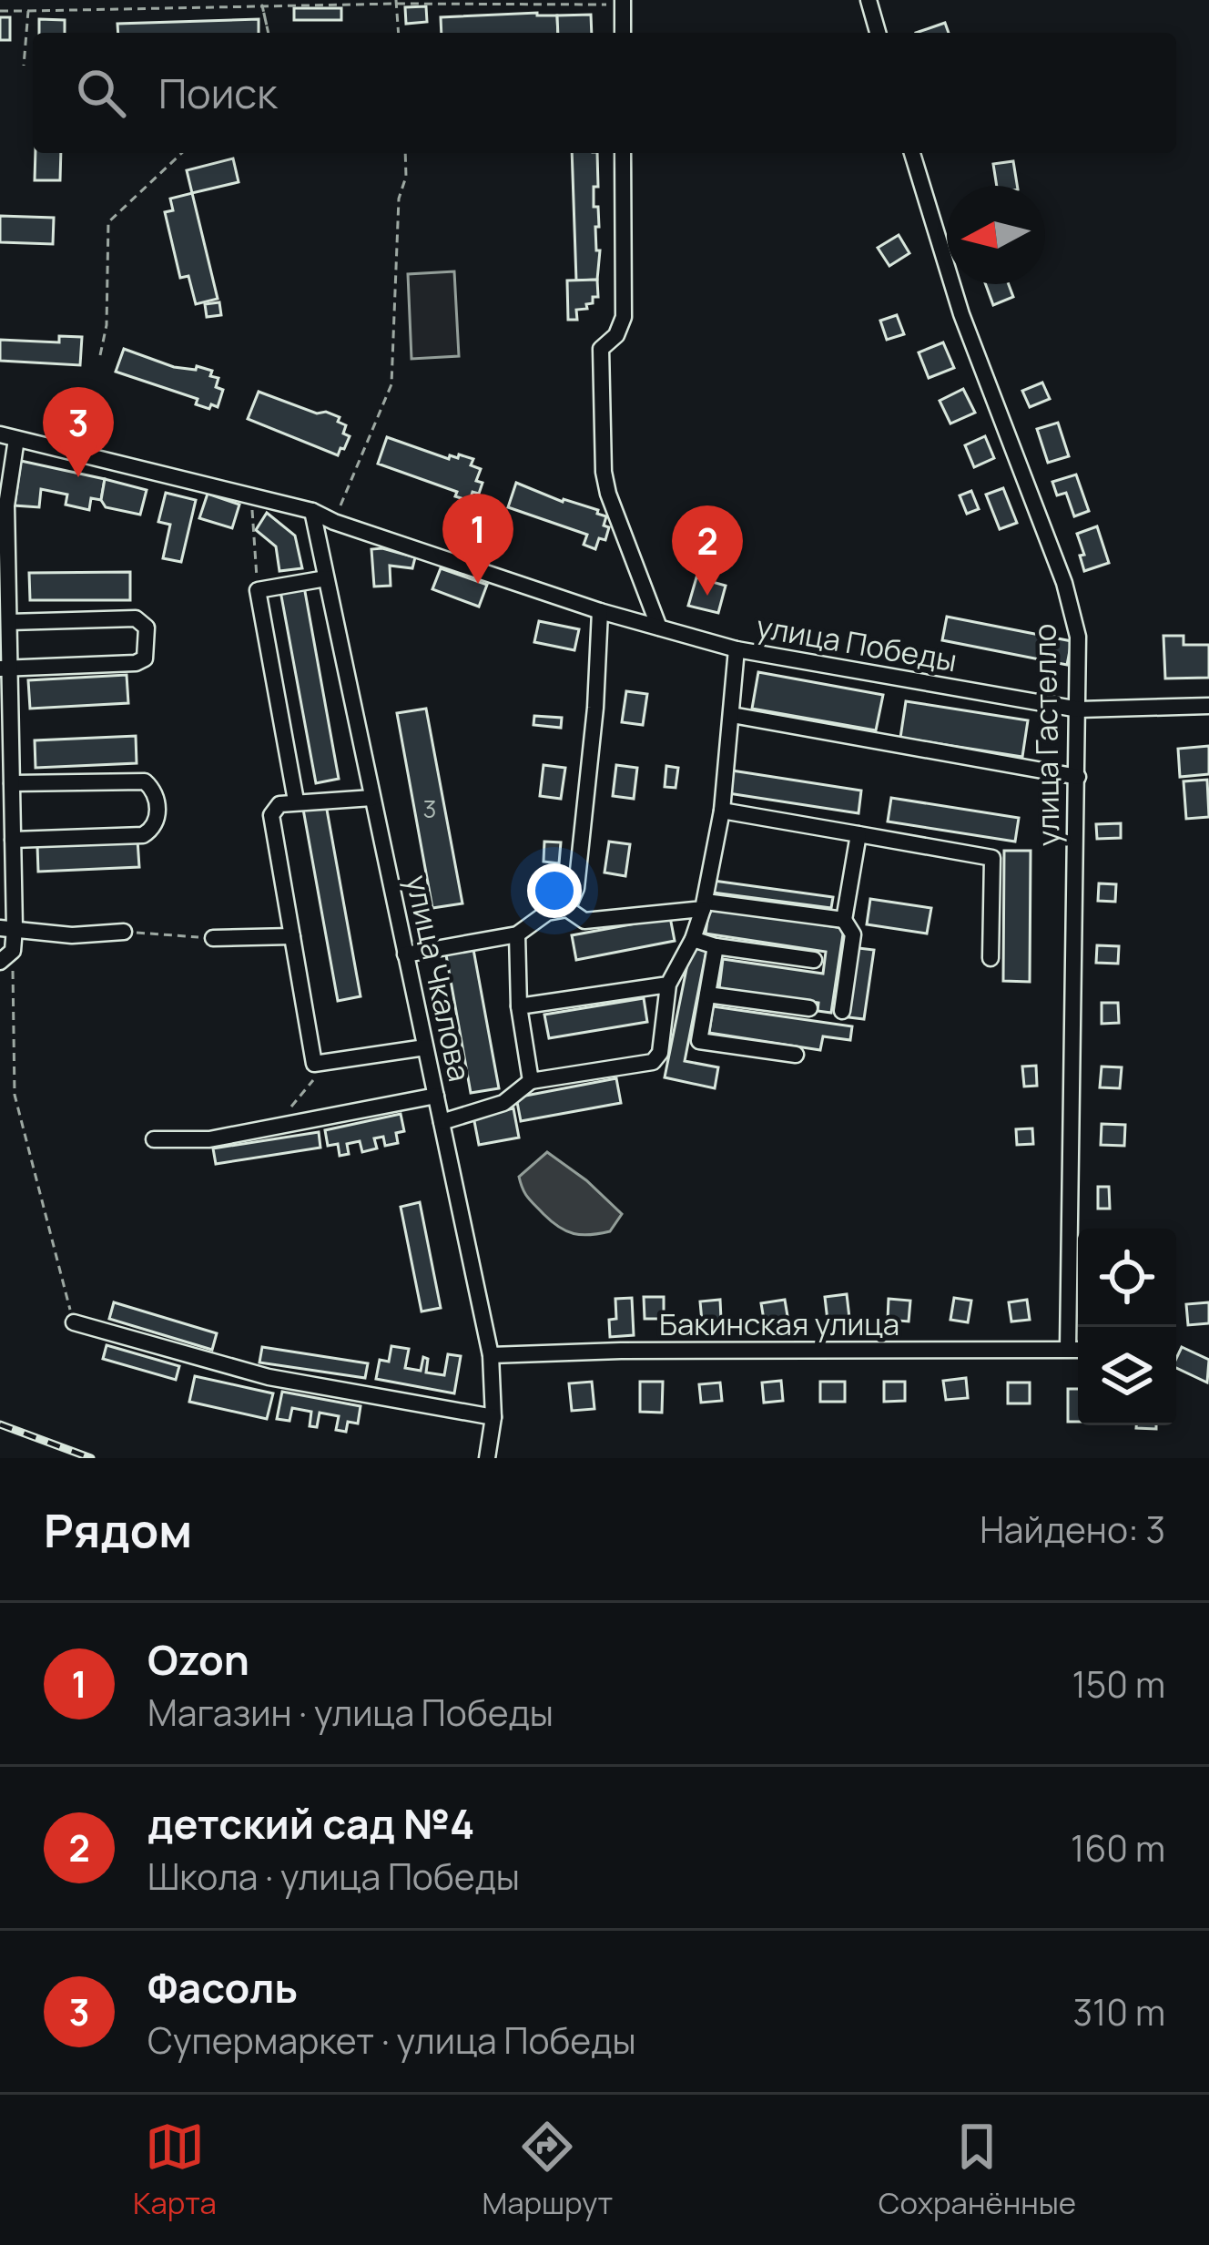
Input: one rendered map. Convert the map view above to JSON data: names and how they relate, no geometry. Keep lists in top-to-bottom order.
{
  "streets": {
    "street": [
      "улица Победы",
      "улица Гастелло",
      "улица Чкалова",
      "Бакинская улица"
    ]
  },
  "crossings": [
    ["улица Победы", "улица Гастелло"],
    ["улица Победы", "улица Чкалова"],
    ["улица Гастелло", "Бакинская улица"],
    ["улица Чкалова", "Бакинская улица"]
  ],
  "house_numbers": ["3"],
  "north": "left",
  "page": {
    "search": "Поиск",
    "pins": ["3", "1", "2"],
    "heading": ["Рядом", "Найдено: 3"],
    "list": [
      {
        "mark": "1",
        "name": "Ozon",
        "note": "Магазин · улица Победы",
        "value": "150 m"
      },
      {
        "mark": "2",
        "name": "детский сад №4",
        "note": "Школа · улица Победы",
        "value": "160 m"
      },
      {
        "mark": "3",
        "name": "Фасоль",
        "note": "Супермаркет · улица Победы",
        "value": "310 m"
      }
    ],
    "nav": ["Карта", "Маршрут", "Сохранённые"]
  }
}
